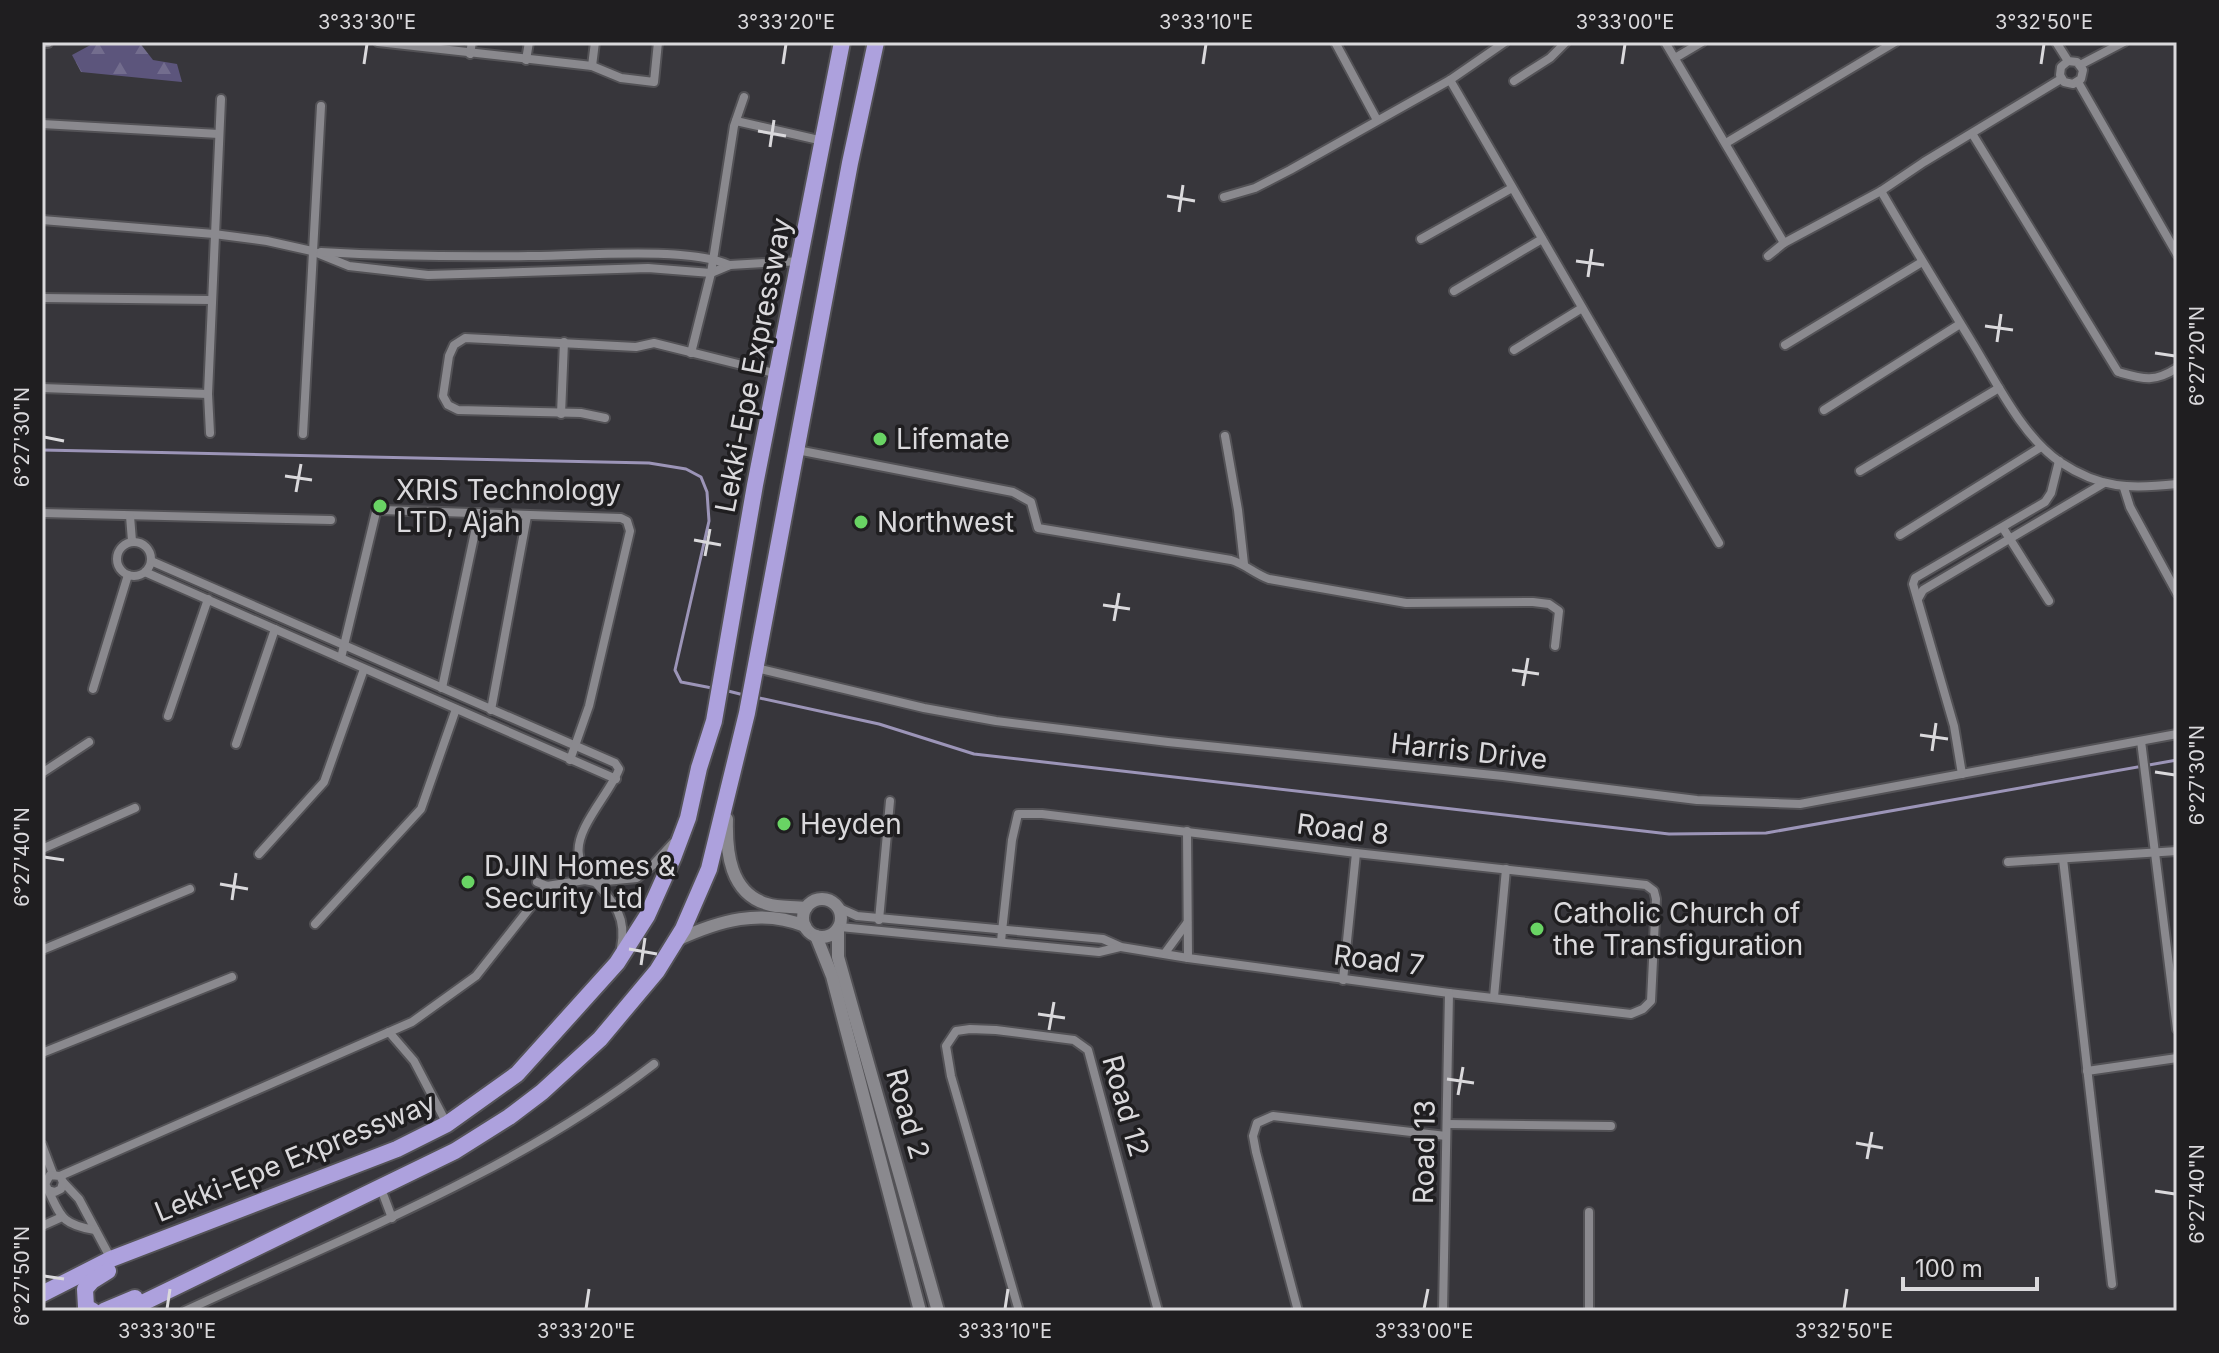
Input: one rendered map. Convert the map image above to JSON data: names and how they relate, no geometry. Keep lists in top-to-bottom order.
{
  "streets": {
    "highway": ["Lekki-Epe Expressway"],
    "street": [
      "Harris Drive",
      "Road 8",
      "Road 7",
      "Road 12",
      "Road 2",
      "Road 13"
    ]
  },
  "crossings": [
    ["Lekki-Epe Expressway", "Harris Drive"],
    ["Road 8", "Road 7"],
    ["Road 7", "Road 2"],
    ["Road 7", "Road 13"]
  ],
  "places": [
    "Lifemate",
    "XRIS Technology LTD, Ajah",
    "Northwest",
    "Heyden",
    "DJIN Homes & Security Ltd",
    "Catholic Church of the Transfiguration"
  ],
  "scale_bar": "100 m",
  "coordinates": [
    "3°33'30\"E",
    "3°33'20\"E",
    "3°33'10\"E",
    "3°33'00\"E",
    "3°32'50\"E",
    "6°27'20\"N",
    "6°27'30\"N",
    "6°27'40\"N",
    "6°27'50\"N"
  ]
}
